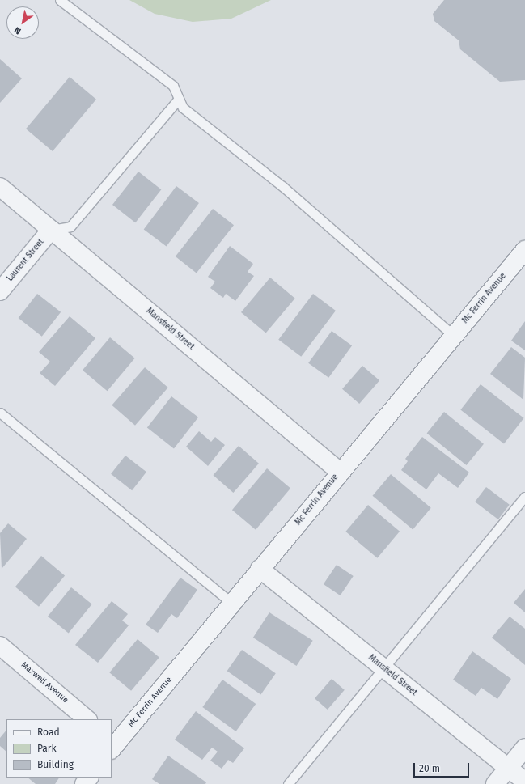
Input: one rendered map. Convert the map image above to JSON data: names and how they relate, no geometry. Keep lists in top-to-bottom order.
{
  "streets": {
    "street": [
      "Laurent Street",
      "Mc Ferrin Avenue",
      "Mansfield Street",
      "Maxwell Avenue"
    ]
  },
  "crossings": [
    ["Laurent Street", "Mansfield Street"],
    ["Mc Ferrin Avenue", "Mansfield Street"]
  ],
  "legend": ["Road", "Park", "Building"],
  "scale_bar": "20 m",
  "north": "bottom left"
}
